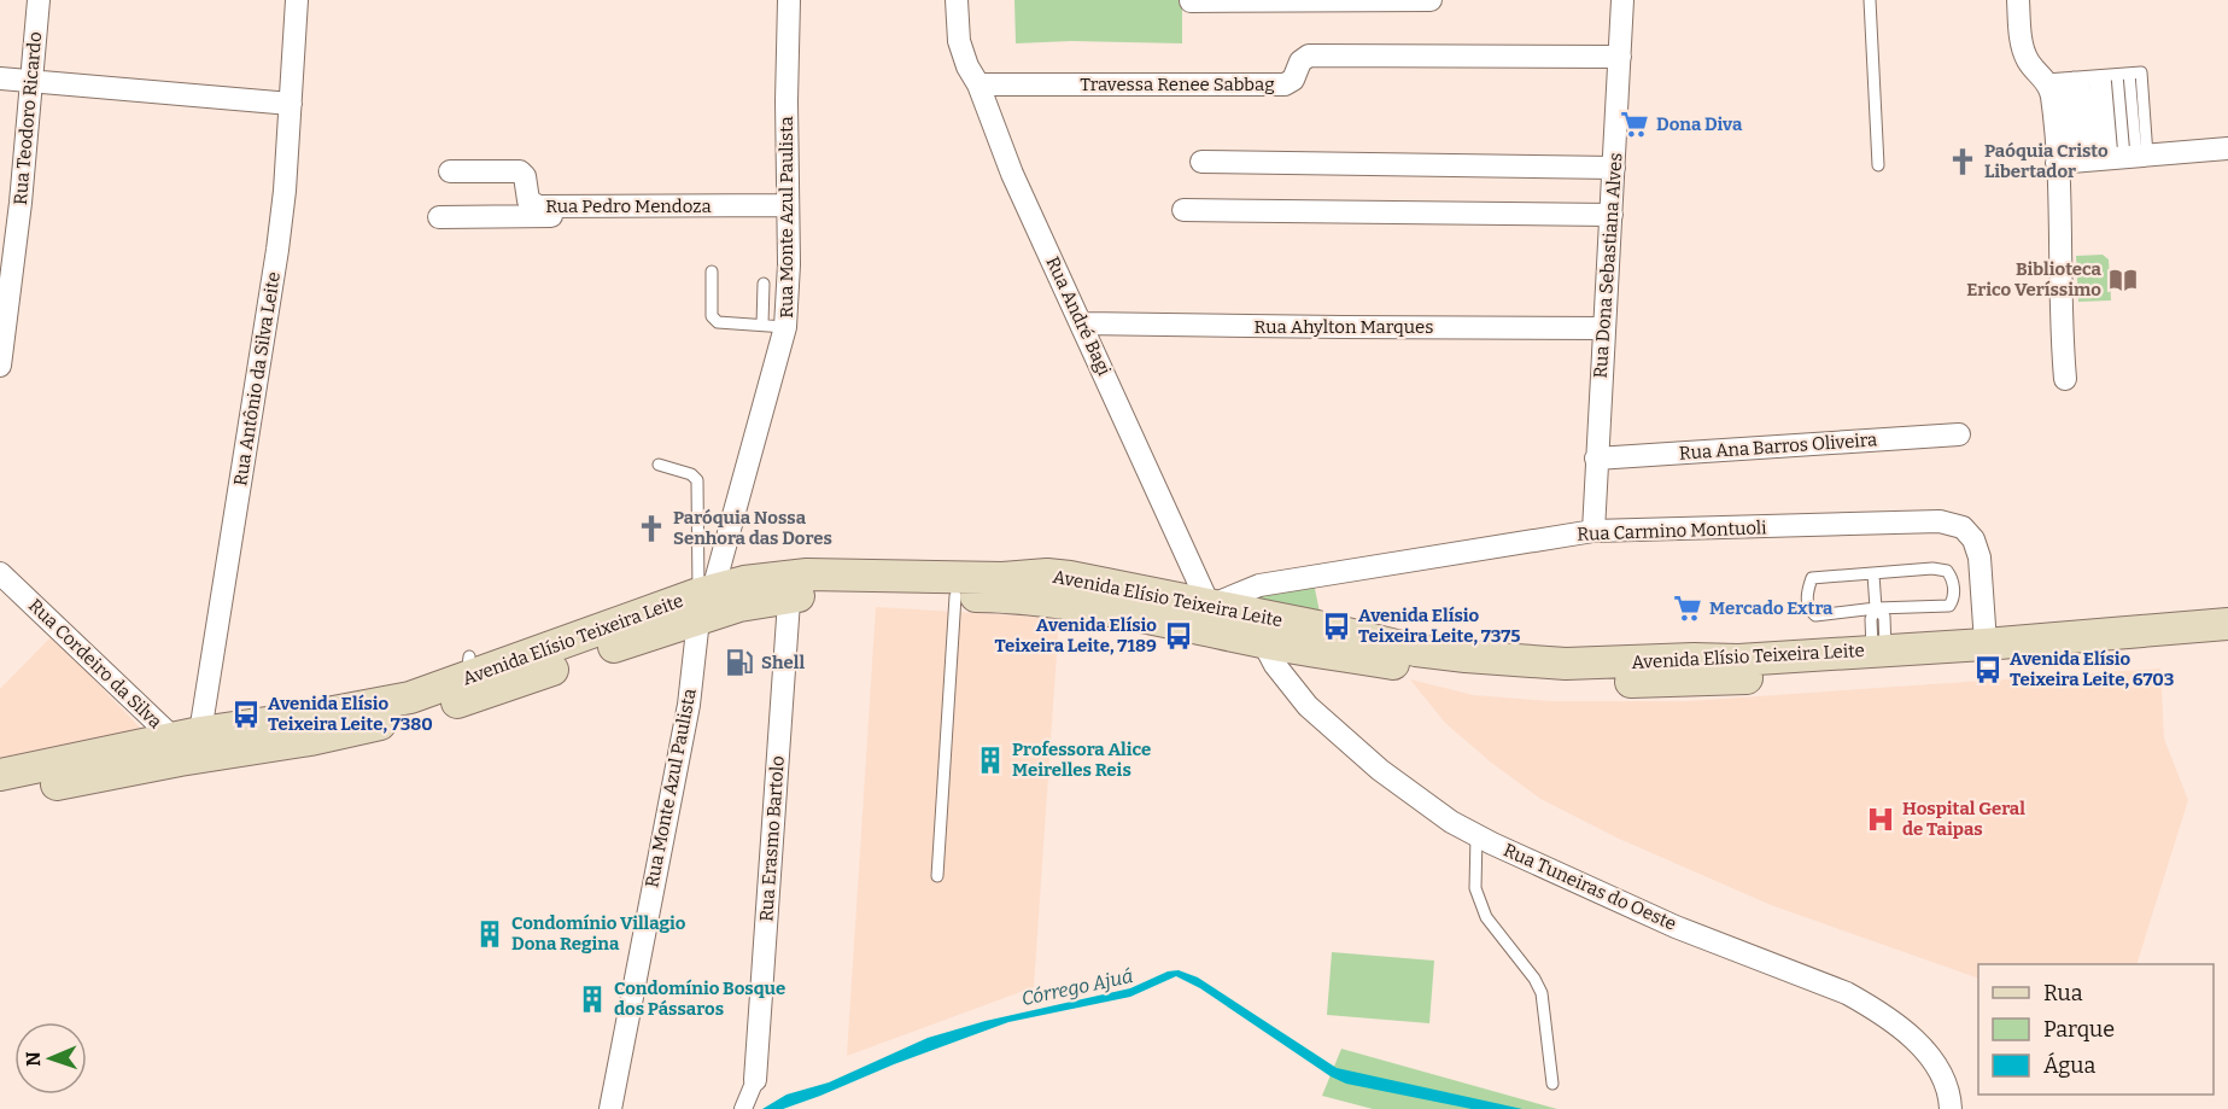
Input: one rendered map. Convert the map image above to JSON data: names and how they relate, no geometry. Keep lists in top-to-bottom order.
{
  "streets": {
    "main road": ["Avenida Elísio Teixeira Leite"],
    "street": [
      "Travessa Renee Sabbag",
      "Rua Teodoro Ricardo",
      "Rua Pedro Mendoza",
      "Rua Monte Azul Paulista",
      "Rua Dona Sebastiana Alves",
      "Rua André Bagi",
      "Rua Ahylton Marques",
      "Rua Antônio da Silva Leite",
      "Rua Ana Barros Oliveira",
      "Rua Carmino Montuoli",
      "Rua Cordeiro da Silva",
      "Rua Erasmo Bartolo",
      "Rua Tuneiras do Oeste"
    ]
  },
  "crossings": [
    ["Travessa Renee Sabbag", "Rua Dona Sebastiana Alves"],
    ["Travessa Renee Sabbag", "Rua André Bagi"],
    ["Rua Pedro Mendoza", "Rua Monte Azul Paulista"],
    ["Rua Monte Azul Paulista", "Avenida Elísio Teixeira Leite"],
    ["Rua Dona Sebastiana Alves", "Rua Ahylton Marques"],
    ["Rua Dona Sebastiana Alves", "Rua Ana Barros Oliveira"],
    ["Rua Dona Sebastiana Alves", "Rua Carmino Montuoli"],
    ["Rua André Bagi", "Rua Ahylton Marques"],
    ["Rua André Bagi", "Rua Carmino Montuoli"],
    ["Rua André Bagi", "Avenida Elísio Teixeira Leite"],
    ["Rua Antônio da Silva Leite", "Avenida Elísio Teixeira Leite"],
    ["Rua Antônio da Silva Leite", "Rua Cordeiro da Silva"],
    ["Rua Carmino Montuoli", "Avenida Elísio Teixeira Leite"],
    ["Avenida Elísio Teixeira Leite", "Rua Cordeiro da Silva"],
    ["Avenida Elísio Teixeira Leite", "Rua Erasmo Bartolo"],
    ["Avenida Elísio Teixeira Leite", "Rua Tuneiras do Oeste"]
  ],
  "water": ["Córrego Ajuá"],
  "places": {
    "supermarket": ["Dona Diva", "Mercado Extra"],
    "church": ["Paóquia Cristo Libertador", "Paróquia Nossa Senhora das Dores"],
    "library": ["Biblioteca Erico Veríssimo"],
    "bus stop": [
      "Avenida Elísio Teixeira Leite, 7375",
      "Avenida Elísio Teixeira Leite, 7189",
      "Avenida Elísio Teixeira Leite, 6703",
      "Avenida Elísio Teixeira Leite, 7380"
    ],
    "fuel station": ["Shell"],
    "building": ["Professora Alice Meirelles Reis", "Condomínio Villagio Dona Regina", "Condomínio Bosque dos Pássaros"],
    "hospital": ["Hospital Geral de Taipas"]
  },
  "legend": ["Rua", "Parque", "Água"],
  "north": "left"
}
